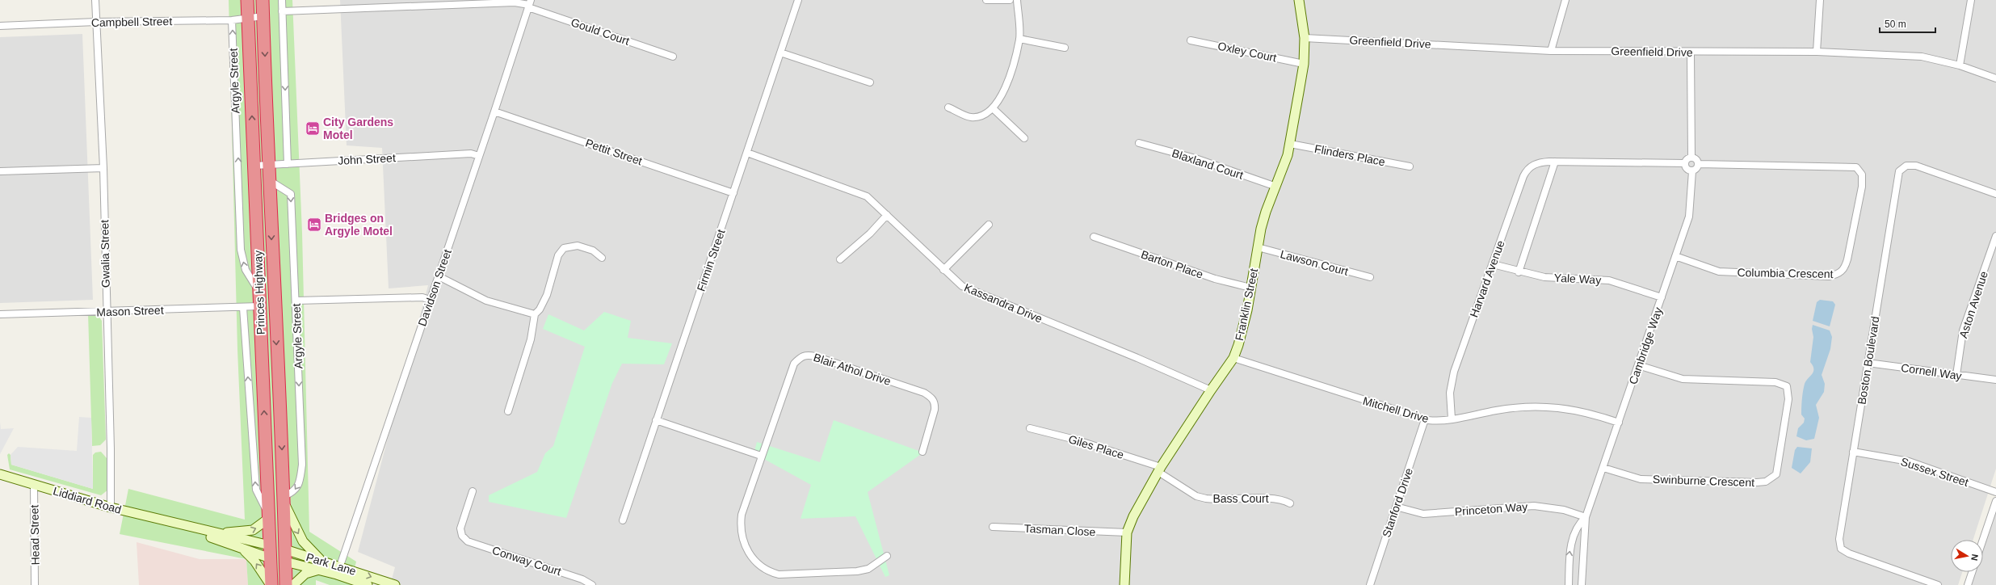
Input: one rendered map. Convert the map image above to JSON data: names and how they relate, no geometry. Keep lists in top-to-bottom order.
{
  "streets": {
    "highway": ["Princes Highway"],
    "street": [
      "Campbell Street",
      "Gould Court",
      "Greenfield Drive",
      "Oxley Court",
      "Argyle Street",
      "Pettit Street",
      "Flinders Place",
      "John Street",
      "Blaxland Court",
      "Gwalia Street",
      "Firmin Street",
      "Lawson Court",
      "Barton Place",
      "Columbia Crescent",
      "Harvard Avenue",
      "Yale Way",
      "Davidson Street",
      "Kassandra Drive",
      "Franklin Street",
      "Aston Avenue",
      "Mason Street",
      "Cambridge Way",
      "Boston Boulevard",
      "Blair Athol Drive",
      "Cornell Way",
      "Mitchell Drive",
      "Giles Place",
      "Sussex Street",
      "Swinburne Crescent",
      "Bass Court",
      "Liddiard Road",
      "Stanford Drive",
      "Princeton Way",
      "Tasman Close",
      "Head Street",
      "Conway Court",
      "Park Lane"
    ]
  },
  "crossings": [
    ["Campbell Street", "Argyle Street"],
    ["Campbell Street", "Gwalia Street"],
    ["Campbell Street", "Princes Highway"],
    ["Gould Court", "Davidson Street"],
    ["Greenfield Drive", "Franklin Street"],
    ["Oxley Court", "Franklin Street"],
    ["Argyle Street", "Princes Highway"],
    ["Pettit Street", "Firmin Street"],
    ["Pettit Street", "Davidson Street"],
    ["Flinders Place", "Franklin Street"],
    ["John Street", "Davidson Street"],
    ["John Street", "Princes Highway"],
    ["Blaxland Court", "Franklin Street"],
    ["Gwalia Street", "Mason Street"],
    ["Gwalia Street", "Liddiard Road"],
    ["Firmin Street", "Kassandra Drive"],
    ["Lawson Court", "Franklin Street"],
    ["Barton Place", "Franklin Street"],
    ["Columbia Crescent", "Harvard Avenue"],
    ["Columbia Crescent", "Cambridge Way"],
    ["Harvard Avenue", "Yale Way"],
    ["Harvard Avenue", "Cambridge Way"],
    ["Harvard Avenue", "Mitchell Drive"],
    ["Yale Way", "Cambridge Way"],
    ["Davidson Street", "Park Lane"],
    ["Princes Highway", "Mason Street"],
    ["Princes Highway", "Liddiard Road"],
    ["Princes Highway", "Park Lane"],
    ["Kassandra Drive", "Franklin Street"],
    ["Franklin Street", "Mitchell Drive"],
    ["Franklin Street", "Giles Place"],
    ["Franklin Street", "Bass Court"],
    ["Franklin Street", "Tasman Close"],
    ["Aston Avenue", "Cornell Way"],
    ["Cambridge Way", "Mitchell Drive"],
    ["Cambridge Way", "Swinburne Crescent"],
    ["Cambridge Way", "Princeton Way"],
    ["Boston Boulevard", "Cornell Way"],
    ["Boston Boulevard", "Sussex Street"],
    ["Mitchell Drive", "Stanford Drive"],
    ["Giles Place", "Bass Court"],
    ["Liddiard Road", "Head Street"],
    ["Stanford Drive", "Princeton Way"]
  ],
  "places": {
    "hotel": ["City Gardens Motel", "Bridges on Argyle Motel"]
  },
  "scale_bar": "50 m",
  "north": "right"
}
